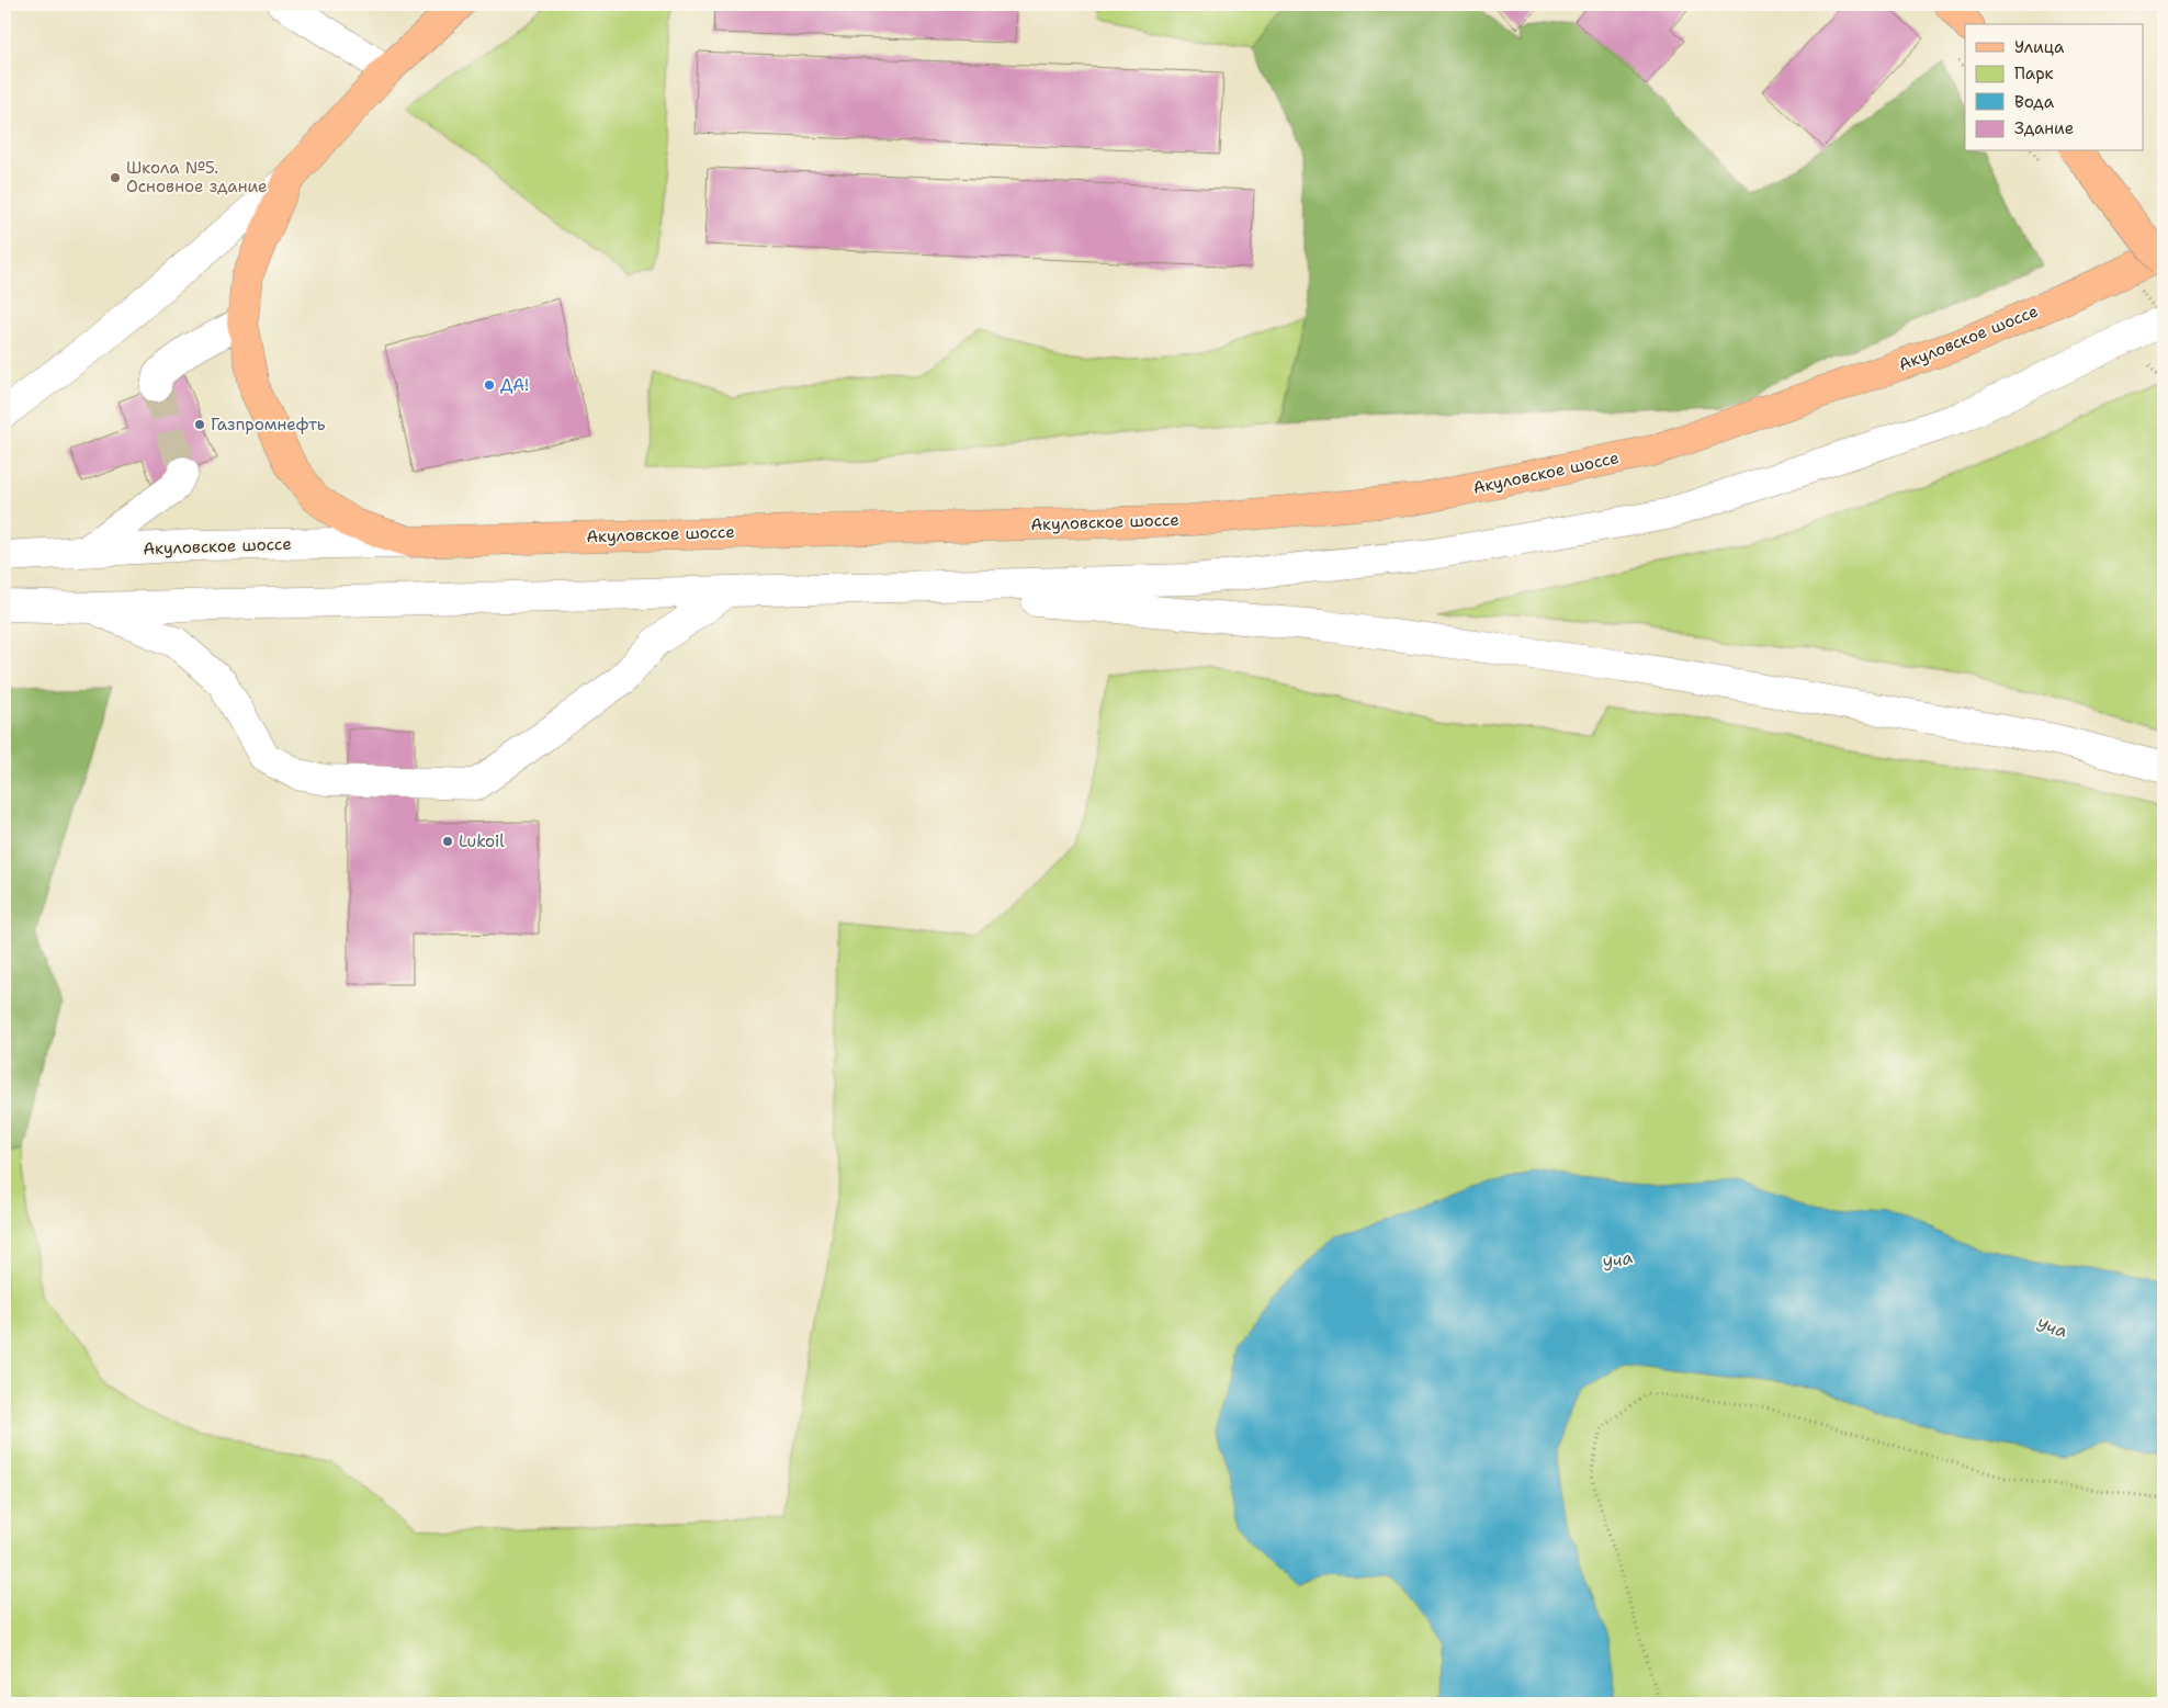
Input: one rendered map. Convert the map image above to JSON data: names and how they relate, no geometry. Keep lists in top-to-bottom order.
{
  "streets": {
    "main road": ["Акуловское шоссе"]
  },
  "water": ["Уча"],
  "places": [
    "Школа №5. Основное здание",
    "ДА!",
    "Газпромнефть",
    "Lukoil"
  ],
  "legend": [
    "Улица",
    "Парк",
    "Вода",
    "Здание"
  ]
}
